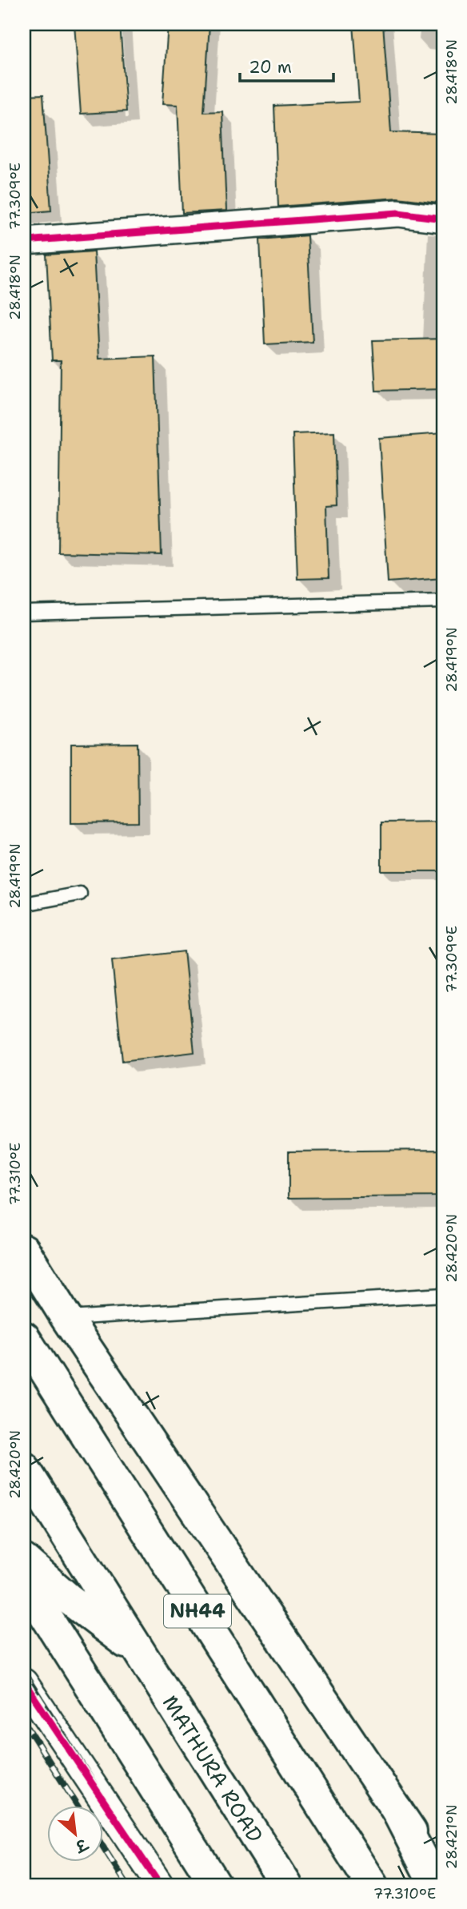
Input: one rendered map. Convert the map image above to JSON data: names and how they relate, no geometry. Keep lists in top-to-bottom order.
{
  "streets": {
    "main road": ["NH44", "MATHURA ROAD"]
  },
  "scale_bar": "20 m",
  "north": "bottom right",
  "coordinates": [
    "28.418°N",
    "77.309°E",
    "28.419°N",
    "77.310°E",
    "28.420°N",
    "28.421°N"
  ]
}
